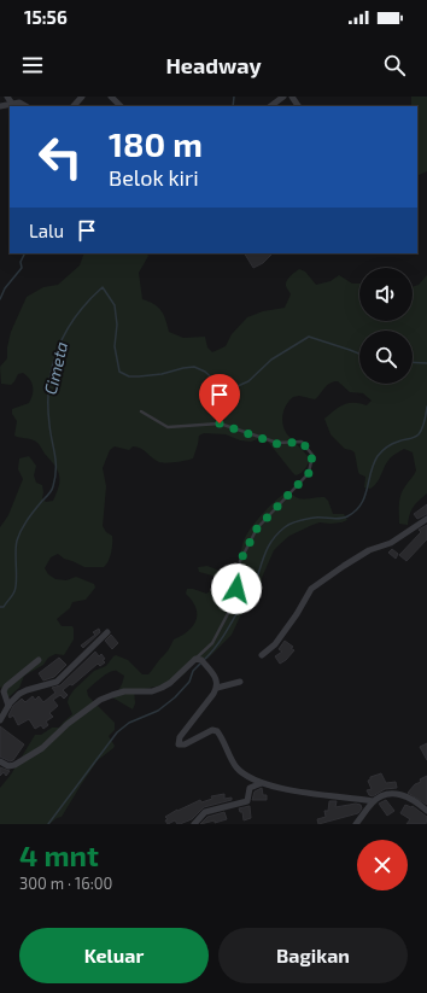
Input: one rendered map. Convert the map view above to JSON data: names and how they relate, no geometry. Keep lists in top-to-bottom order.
{
  "water": ["Cimeta"],
  "page": {
    "status": "15:56",
    "header": "Headway",
    "turn": ["180 m", "Belok kiri"],
    "then": "Lalu",
    "heading": ["4 mnt", "300 m · 16:00"],
    "buttons": ["Keluar", "Bagikan"]
  }
}
